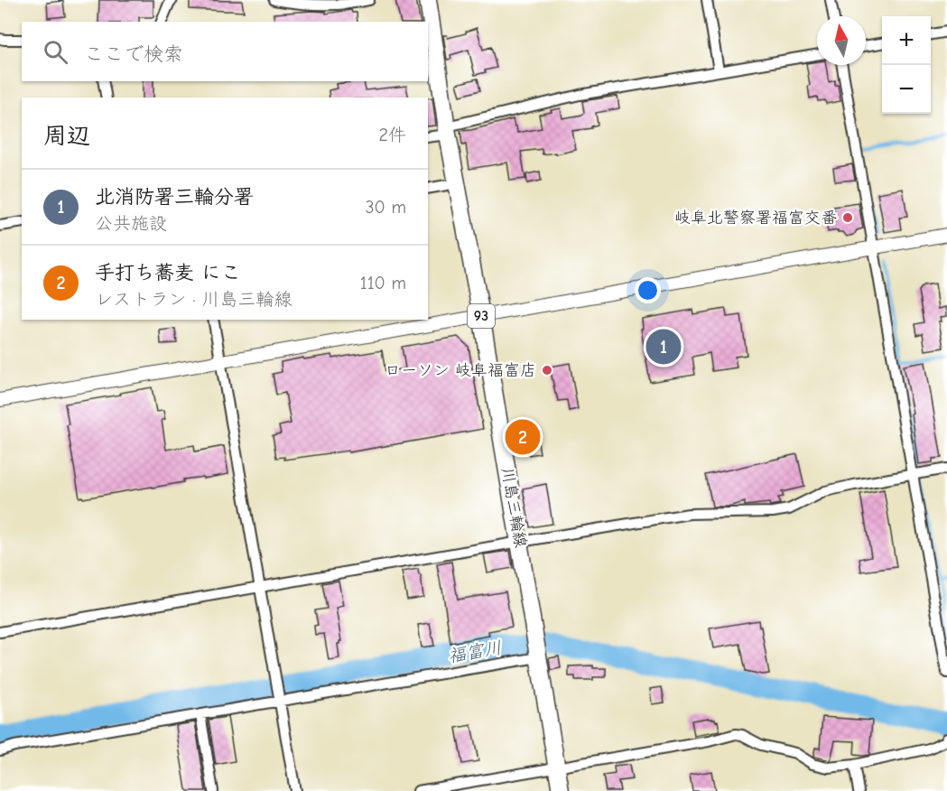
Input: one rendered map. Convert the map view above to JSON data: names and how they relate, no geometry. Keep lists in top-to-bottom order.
{
  "streets": {
    "main road": ["93", "川島三輪線"]
  },
  "water": ["福富川"],
  "places": ["岐阜北警察署福富交番", "ローソン 岐阜福富店"],
  "north": "top",
  "page": {
    "map_buttons": ["+", "−"],
    "search": "ここで検索",
    "heading": ["周辺", "2件"],
    "list": [
      {
        "mark": "1",
        "name": "北消防署三輪分署",
        "note": "公共施設",
        "value": "30 m"
      },
      {
        "mark": "2",
        "name": "手打ち蕎麦 にこ",
        "note": "レストラン · 川島三輪線",
        "value": "110 m"
      }
    ],
    "pins": ["1", "2"]
  }
}
